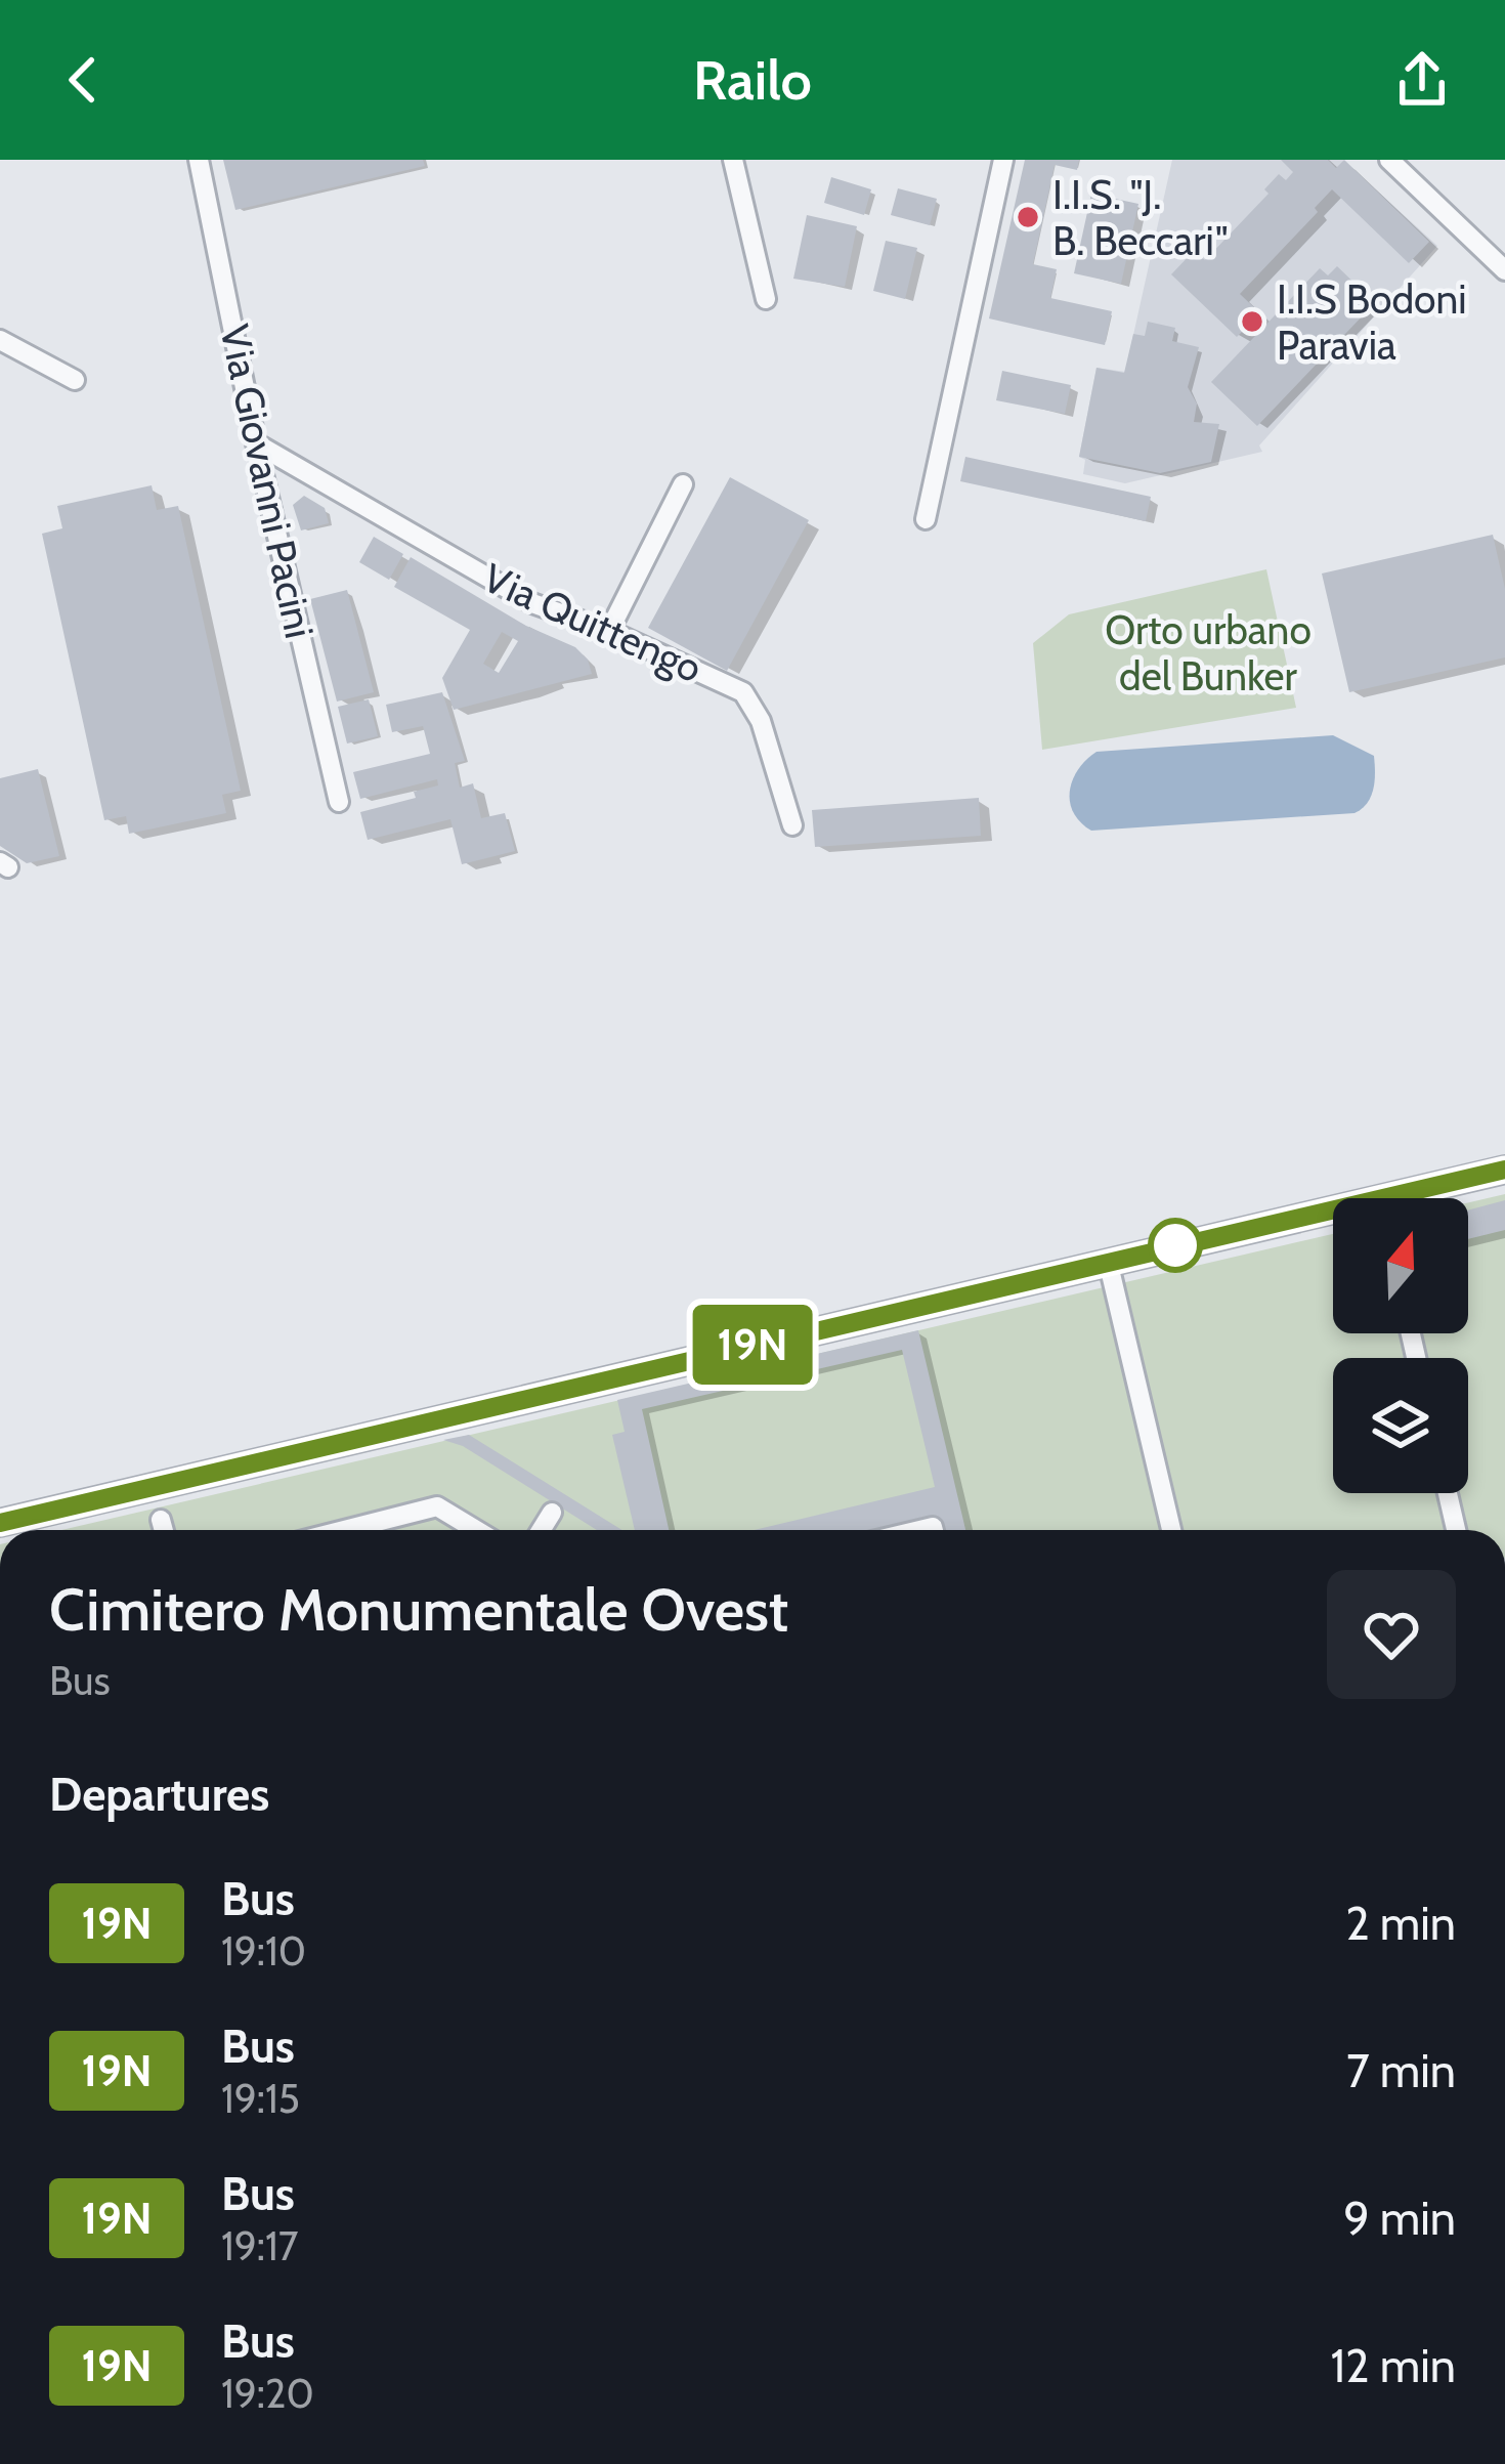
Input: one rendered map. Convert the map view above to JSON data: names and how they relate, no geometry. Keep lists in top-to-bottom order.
{
  "streets": {
    "street": ["Via Giovanni Pacini", "Via Quittengo"]
  },
  "crossings": [
    ["Via Giovanni Pacini", "Via Quittengo"]
  ],
  "parks": ["Orto urbano del Bunker"],
  "places": ["I.I.S. \"J. B. Beccari\"", "I.I.S Bodoni Paravia"],
  "lines": ["bus line 19N"],
  "north": "top",
  "page": {
    "header": "Railo",
    "on_map": "19N",
    "heading": [
      ["Cimitero Monumentale Ovest", "Bus"],
      "Departures"
    ],
    "list": [
      {
        "mark": "19N",
        "name": "Bus",
        "note": "19:10",
        "value": "2 min"
      },
      {
        "mark": "19N",
        "name": "Bus",
        "note": "19:15",
        "value": "7 min"
      },
      {
        "mark": "19N",
        "name": "Bus",
        "note": "19:17",
        "value": "9 min"
      },
      {
        "mark": "19N",
        "name": "Bus",
        "note": "19:20",
        "value": "12 min"
      }
    ]
  }
}
